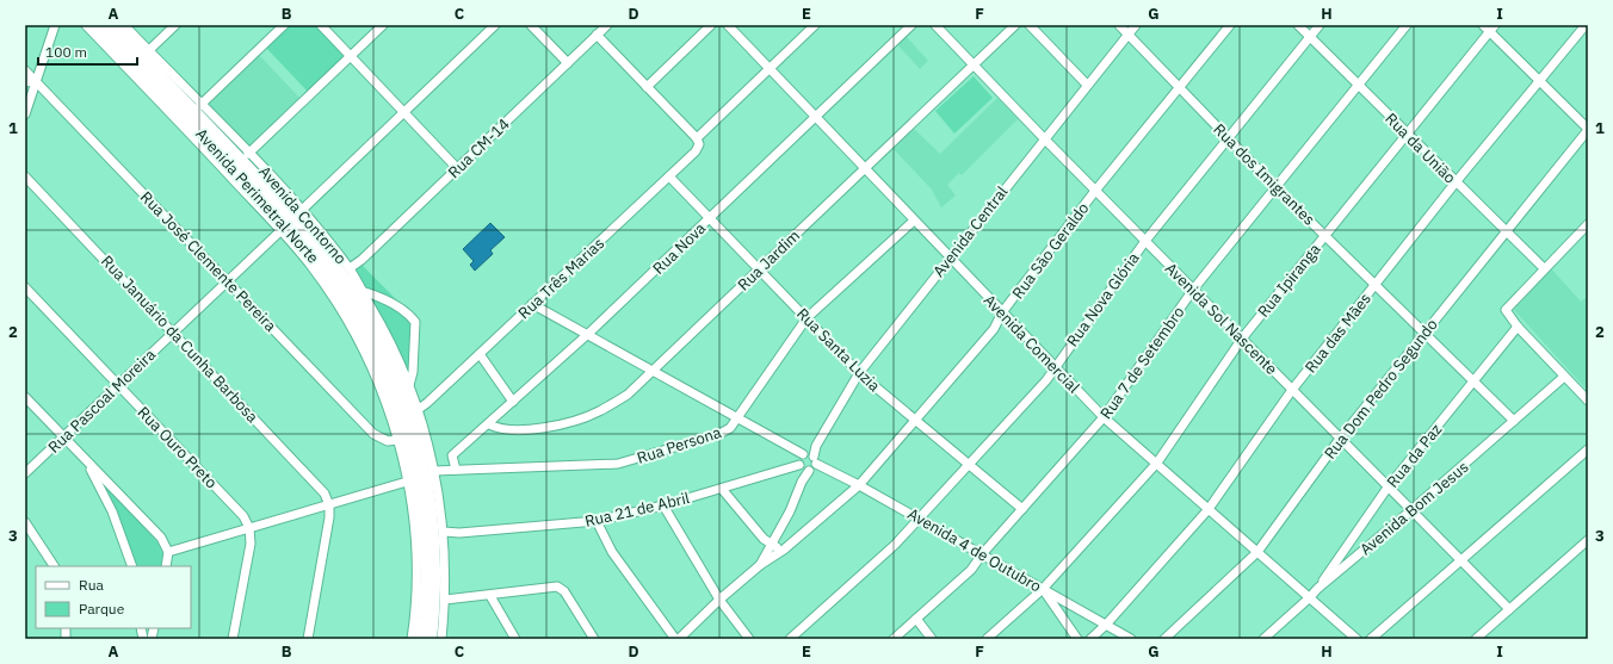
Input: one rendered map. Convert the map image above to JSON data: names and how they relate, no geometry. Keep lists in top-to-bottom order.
{
  "streets": {
    "highway": ["Avenida Perimetral Norte"],
    "street": [
      "Rua CM-14",
      "Rua da União",
      "Rua dos Imigrantes",
      "Avenida Contorno",
      "Avenida Central",
      "Rua Nova",
      "Rua São Geraldo",
      "Rua Jardim",
      "Rua José Clemente Pereira",
      "Rua Três Marias",
      "Rua Ipiranga",
      "Rua Nova Glória",
      "Avenida Sol Nascente",
      "Rua das Mães",
      "Rua Januário da Cunha Barbosa",
      "Avenida Comercial",
      "Rua Santa Luzia",
      "Rua 7 de Setembro",
      "Rua Dom Pedro Segundo",
      "Rua Pascoal Moreira",
      "Rua Persona",
      "Rua Ouro Preto",
      "Rua da Paz",
      "Avenida Bom Jesus",
      "Rua 21 de Abril",
      "Avenida 4 de Outubro"
    ]
  },
  "crossings": [
    ["Rua CM-14", "Avenida Contorno"],
    ["Rua da União", "Rua Ipiranga"],
    ["Rua da União", "Rua Nova Glória"],
    ["Rua da União", "Rua das Mães"],
    ["Rua da União", "Rua 7 de Setembro"],
    ["Rua da União", "Rua Dom Pedro Segundo"],
    ["Rua dos Imigrantes", "Avenida Central"],
    ["Rua dos Imigrantes", "Rua São Geraldo"],
    ["Rua dos Imigrantes", "Rua Ipiranga"],
    ["Rua dos Imigrantes", "Rua Nova Glória"],
    ["Rua dos Imigrantes", "Rua das Mães"],
    ["Rua dos Imigrantes", "Rua 7 de Setembro"],
    ["Rua dos Imigrantes", "Rua Dom Pedro Segundo"],
    ["Rua dos Imigrantes", "Rua da Paz"],
    ["Rua dos Imigrantes", "Avenida Bom Jesus"],
    ["Avenida Perimetral Norte", "Avenida Contorno"],
    ["Avenida Perimetral Norte", "Rua Pascoal Moreira"],
    ["Avenida Contorno", "Rua José Clemente Pereira"],
    ["Avenida Contorno", "Rua Três Marias"],
    ["Avenida Contorno", "Rua Pascoal Moreira"],
    ["Avenida Contorno", "Rua Persona"],
    ["Avenida Contorno", "Rua 21 de Abril"],
    ["Avenida Central", "Avenida Sol Nascente"],
    ["Avenida Central", "Avenida Comercial"],
    ["Avenida Central", "Rua Santa Luzia"],
    ["Avenida Central", "Rua 21 de Abril"],
    ["Avenida Central", "Avenida 4 de Outubro"],
    ["Rua Nova", "Rua Jardim"],
    ["Rua Nova", "Avenida Comercial"],
    ["Rua Nova", "Rua Santa Luzia"],
    ["Rua Nova", "Rua Persona"],
    ["Rua Nova", "Avenida 4 de Outubro"],
    ["Rua São Geraldo", "Avenida Sol Nascente"],
    ["Rua São Geraldo", "Avenida Comercial"],
    ["Rua São Geraldo", "Rua Santa Luzia"],
    ["Rua São Geraldo", "Avenida 4 de Outubro"],
    ["Rua Jardim", "Avenida Sol Nascente"],
    ["Rua Jardim", "Avenida Comercial"],
    ["Rua Jardim", "Rua Santa Luzia"],
    ["Rua Jardim", "Avenida 4 de Outubro"],
    ["Rua José Clemente Pereira", "Rua Pascoal Moreira"],
    ["Rua Três Marias", "Avenida Comercial"],
    ["Rua Três Marias", "Rua Santa Luzia"],
    ["Rua Três Marias", "Avenida 4 de Outubro"],
    ["Rua Ipiranga", "Avenida Sol Nascente"],
    ["Rua Ipiranga", "Avenida Comercial"],
    ["Rua Ipiranga", "Avenida 4 de Outubro"],
    ["Rua Nova Glória", "Avenida Sol Nascente"],
    ["Rua Nova Glória", "Avenida Comercial"],
    ["Rua Nova Glória", "Rua Santa Luzia"],
    ["Rua Nova Glória", "Avenida 4 de Outubro"],
    ["Avenida Sol Nascente", "Rua das Mães"],
    ["Avenida Sol Nascente", "Rua 7 de Setembro"],
    ["Avenida Sol Nascente", "Rua Dom Pedro Segundo"],
    ["Avenida Sol Nascente", "Rua da Paz"],
    ["Avenida Sol Nascente", "Avenida Bom Jesus"],
    ["Rua das Mães", "Avenida Comercial"],
    ["Rua das Mães", "Avenida 4 de Outubro"],
    ["Rua Januário da Cunha Barbosa", "Rua Pascoal Moreira"],
    ["Avenida Comercial", "Rua 7 de Setembro"],
    ["Avenida Comercial", "Rua Dom Pedro Segundo"],
    ["Avenida Comercial", "Rua Persona"],
    ["Avenida Comercial", "Avenida Bom Jesus"],
    ["Rua Santa Luzia", "Rua 7 de Setembro"],
    ["Rua Santa Luzia", "Rua Persona"],
    ["Rua 7 de Setembro", "Avenida 4 de Outubro"],
    ["Rua Pascoal Moreira", "Rua Ouro Preto"],
    ["Rua Persona", "Avenida 4 de Outubro"],
    ["Rua da Paz", "Avenida Bom Jesus"]
  ],
  "legend": ["Rua", "Parque"],
  "scale_bar": "100 m",
  "grid": {
    "columns": [
      "A",
      "B",
      "C",
      "D",
      "E",
      "F",
      "G",
      "H",
      "I"
    ],
    "rows": ["1", "2", "3"]
  }
}
